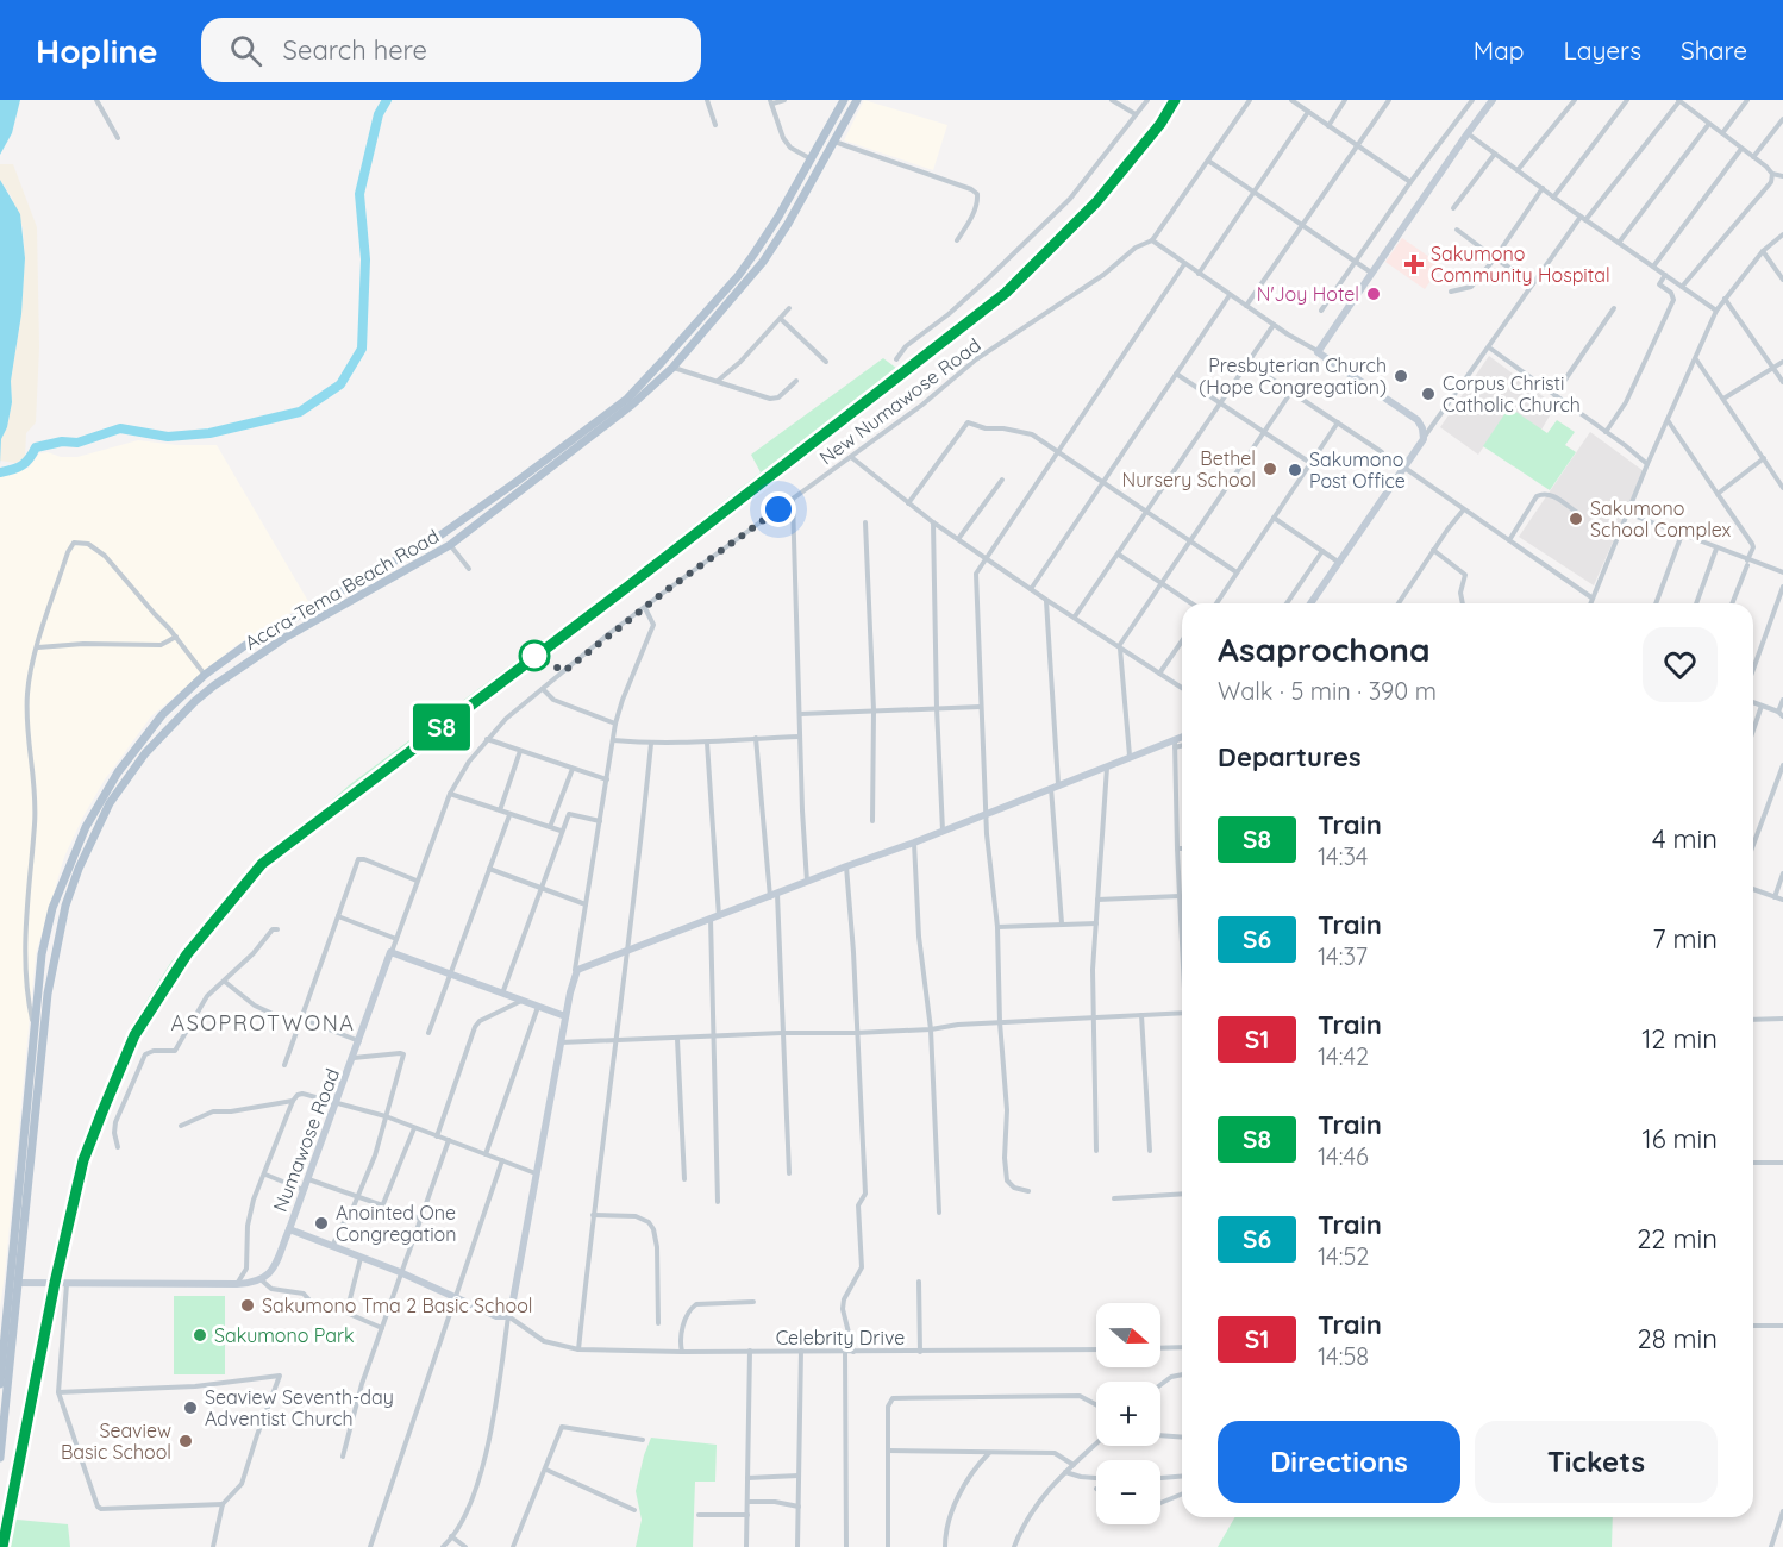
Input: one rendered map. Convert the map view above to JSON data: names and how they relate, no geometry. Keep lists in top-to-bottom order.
{
  "streets": {
    "main road": ["Accra-Tema Beach Road"],
    "street": ["New Numawose Road", "Numawose Road", "Celebrity Drive"]
  },
  "crossings": [
    ["New Numawose Road", "Numawose Road"]
  ],
  "districts": ["ASOPROTWONA"],
  "places": {
    "health": ["Sakumono Community Hospital"],
    "other": [
      "N'Joy Hotel",
      "Presbyterian Church (Hope Congregation)",
      "Corpus Christi Catholic Church",
      "Bethel Nursery School",
      "Sakumono Post Office",
      "Sakumono School Complex",
      "Anointed One Congregation",
      "Sakumono Tma 2 Basic School",
      "Sakumono Park",
      "Seaview Seventh-day Adventist Church",
      "Seaview Basic School"
    ]
  },
  "north": "right",
  "page": {
    "header": "Hopline",
    "search": "Search here",
    "nav": ["Map", "Layers", "Share"],
    "on_map": "S8",
    "heading": [
      ["Asaprochona", "Walk · 5 min · 390 m"],
      "Departures"
    ],
    "list": [
      {
        "mark": "S8",
        "name": "Train",
        "note": "14:34",
        "value": "4 min"
      },
      {
        "mark": "S6",
        "name": "Train",
        "note": "14:37",
        "value": "7 min"
      },
      {
        "mark": "S1",
        "name": "Train",
        "note": "14:42",
        "value": "12 min"
      },
      {
        "mark": "S8",
        "name": "Train",
        "note": "14:46",
        "value": "16 min"
      },
      {
        "mark": "S6",
        "name": "Train",
        "note": "14:52",
        "value": "22 min"
      },
      {
        "mark": "S1",
        "name": "Train",
        "note": "14:58",
        "value": "28 min"
      }
    ],
    "map_buttons": ["+", "−"],
    "buttons": ["Directions", "Tickets"]
  }
}
